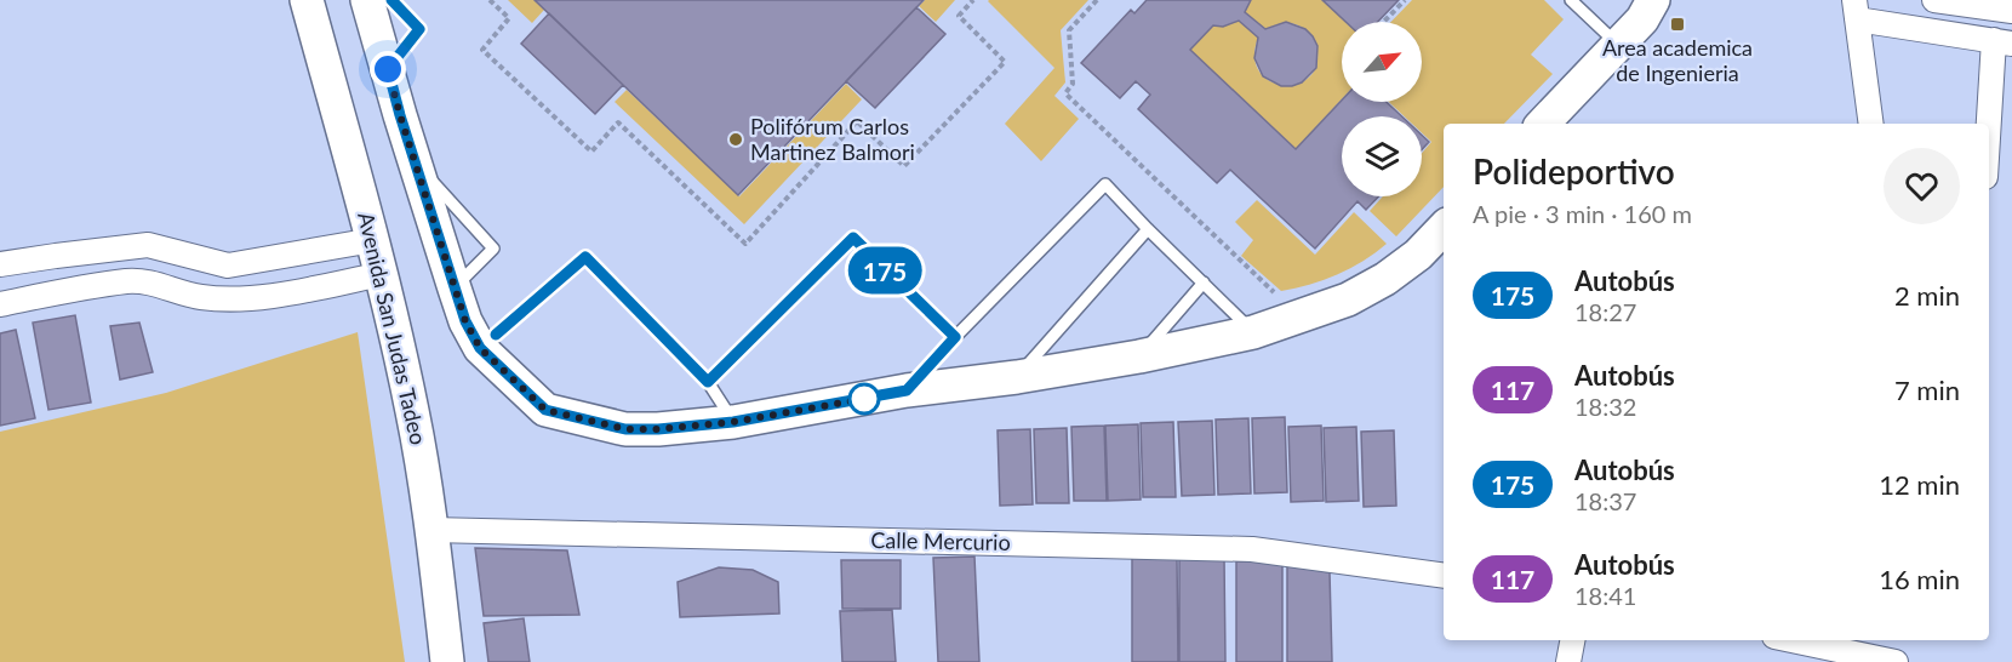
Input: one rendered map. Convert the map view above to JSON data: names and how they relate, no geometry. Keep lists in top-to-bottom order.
{
  "streets": {
    "street": ["Avenida San Judas Tadeo", "Calle Mercurio"]
  },
  "crossings": [
    ["Avenida San Judas Tadeo", "Calle Mercurio"]
  ],
  "places": {
    "transit": ["Area academica de Ingenieria"],
    "other": ["Polifórum Carlos Martinez Balmori"]
  },
  "lines": ["bus line 175"],
  "north": "top right",
  "page": {
    "on_map": "175",
    "heading": ["Polideportivo", "A pie · 3 min · 160 m"],
    "list": [
      {
        "mark": "175",
        "name": "Autobús",
        "note": "18:27",
        "value": "2 min"
      },
      {
        "mark": "117",
        "name": "Autobús",
        "note": "18:32",
        "value": "7 min"
      },
      {
        "mark": "175",
        "name": "Autobús",
        "note": "18:37",
        "value": "12 min"
      },
      {
        "mark": "117",
        "name": "Autobús",
        "note": "18:41",
        "value": "16 min"
      }
    ]
  }
}
